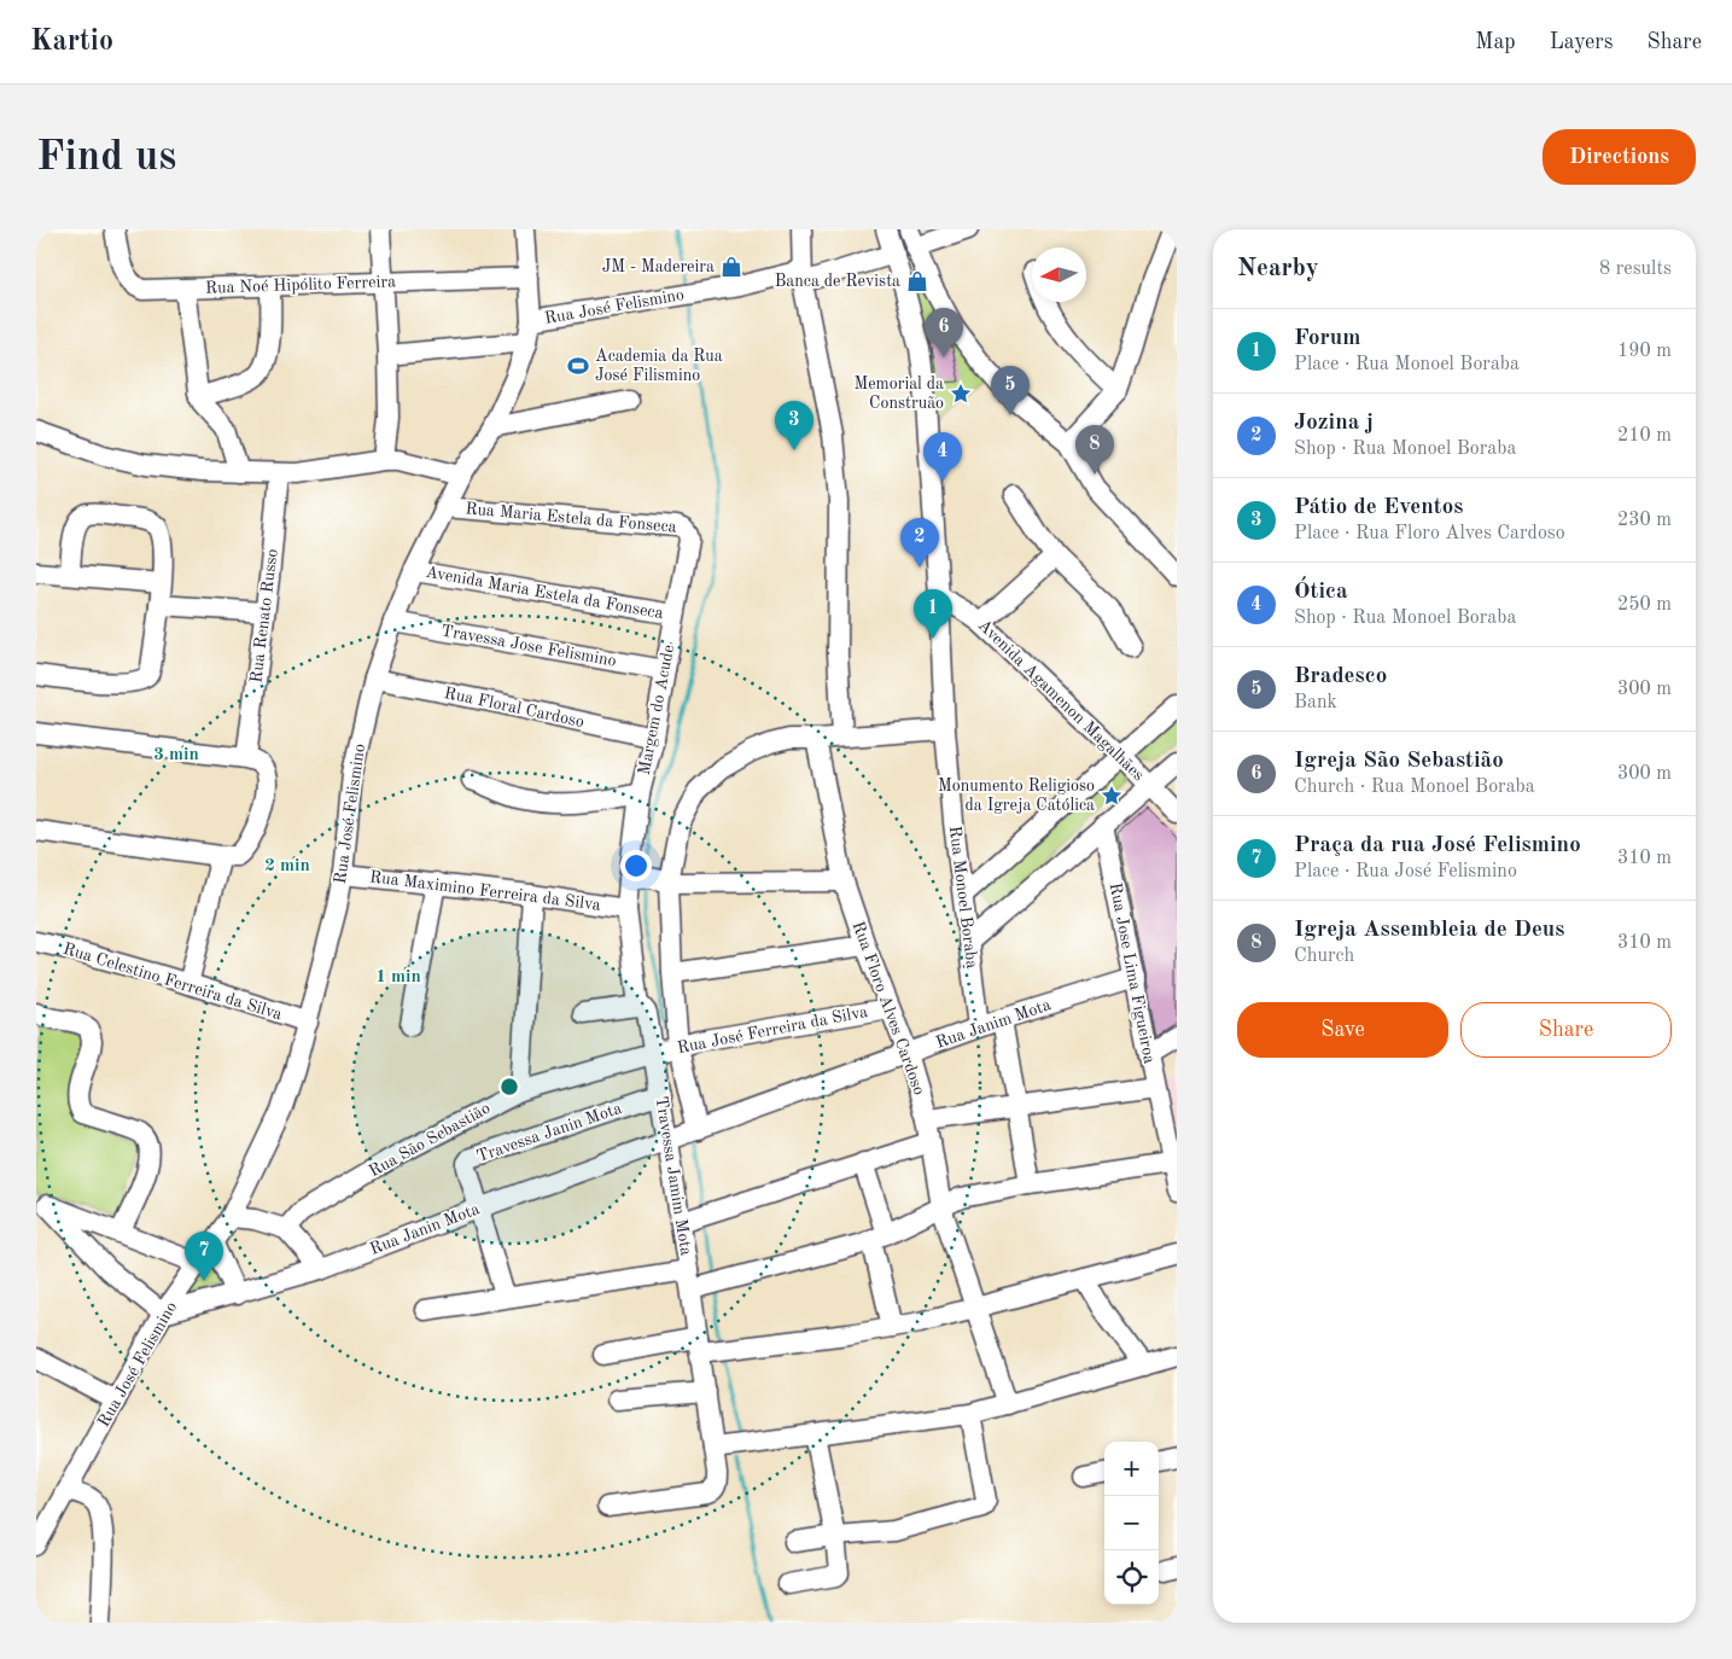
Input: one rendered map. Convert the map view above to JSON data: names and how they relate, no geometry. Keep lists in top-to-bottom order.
{
  "streets": {
    "street": [
      "Rua Noé Hipólito Ferreira",
      "Rua José Felismino",
      "Rua Maria Estela da Fonseca",
      "Avenida Maria Estela da Fonseca",
      "Rua Renato Russo",
      "Travessa Jose Felismino",
      "Avenida Agamenon Magalhães",
      "Rua Floral Cardoso",
      "Margem do Acude",
      "Rua Maximino Ferreira da Silva",
      "Rua Monoel Boraba",
      "Rua Jose Lima Figueiroa",
      "Rua Celestino Ferreira da Silva",
      "Rua Floro Alves Cardoso",
      "Rua Janim Mota",
      "Rua José Ferreira da Silva",
      "Travessa Janin Mota",
      "Rua São Sebastião",
      "Travessa Jamim Mota",
      "Rua Janin Mota"
    ]
  },
  "crossings": [
    ["Rua José Felismino", "Rua Maria Estela da Fonseca"],
    ["Rua José Felismino", "Avenida Maria Estela da Fonseca"],
    ["Rua José Felismino", "Travessa Jose Felismino"],
    ["Rua José Felismino", "Rua Floral Cardoso"],
    ["Rua José Felismino", "Rua Maximino Ferreira da Silva"],
    ["Rua José Felismino", "Rua Monoel Boraba"],
    ["Rua José Felismino", "Rua Celestino Ferreira da Silva"],
    ["Rua José Felismino", "Rua Janin Mota"],
    ["Rua Maria Estela da Fonseca", "Margem do Acude"],
    ["Avenida Maria Estela da Fonseca", "Margem do Acude"],
    ["Travessa Jose Felismino", "Margem do Acude"],
    ["Avenida Agamenon Magalhães", "Rua Monoel Boraba"],
    ["Rua Floral Cardoso", "Margem do Acude"],
    ["Rua Monoel Boraba", "Rua Janim Mota"],
    ["Rua Jose Lima Figueiroa", "Rua Janim Mota"],
    ["Rua Floro Alves Cardoso", "Rua Janim Mota"],
    ["Rua Floro Alves Cardoso", "Rua José Ferreira da Silva"],
    ["Rua Janim Mota", "Travessa Jamim Mota"],
    ["Rua Janim Mota", "Rua Janin Mota"],
    ["Rua José Ferreira da Silva", "Rua São Sebastião"],
    ["Rua José Ferreira da Silva", "Travessa Jamim Mota"],
    ["Travessa Janin Mota", "Travessa Jamim Mota"],
    ["Travessa Janin Mota", "Rua Janin Mota"],
    ["Rua São Sebastião", "Travessa Jamim Mota"],
    ["Travessa Jamim Mota", "Rua Janin Mota"]
  ],
  "places": {
    "shop": ["JM - Madereira", "Banca de Revista"],
    "sports": ["Academia da Rua José Filismino"],
    "place": ["Memorial da Construão", "Monumento Religioso da Igreja Católica"]
  },
  "north": "left",
  "page": {
    "header": "Kartio",
    "nav": ["Map", "Layers", "Share"],
    "buttons": [
      "Directions",
      ["Save", "Share"]
    ],
    "title": "Find us",
    "heading": ["Nearby", "8 results"],
    "pins": [
      "6",
      "5",
      "3",
      "8",
      "4",
      "2",
      "1",
      "7"
    ],
    "list": [
      {
        "mark": "1",
        "name": "Forum",
        "note": "Place · Rua Monoel Boraba",
        "value": "190 m"
      },
      {
        "mark": "2",
        "name": "Jozina j",
        "note": "Shop · Rua Monoel Boraba",
        "value": "210 m"
      },
      {
        "mark": "3",
        "name": "Pátio de Eventos",
        "note": "Place · Rua Floro Alves Cardoso",
        "value": "230 m"
      },
      {
        "mark": "4",
        "name": "Ótica",
        "note": "Shop · Rua Monoel Boraba",
        "value": "250 m"
      },
      {
        "mark": "5",
        "name": "Bradesco",
        "note": "Bank",
        "value": "300 m"
      },
      {
        "mark": "6",
        "name": "Igreja São Sebastião",
        "note": "Church · Rua Monoel Boraba",
        "value": "300 m"
      },
      {
        "mark": "7",
        "name": "Praça da rua José Felismino",
        "note": "Place · Rua José Felismino",
        "value": "310 m"
      },
      {
        "mark": "8",
        "name": "Igreja Assembleia de Deus",
        "note": "Church",
        "value": "310 m"
      }
    ],
    "map_buttons": ["+", "−"]
  },
  "rings": ["3 min", "2 min", "1 min"]
}
